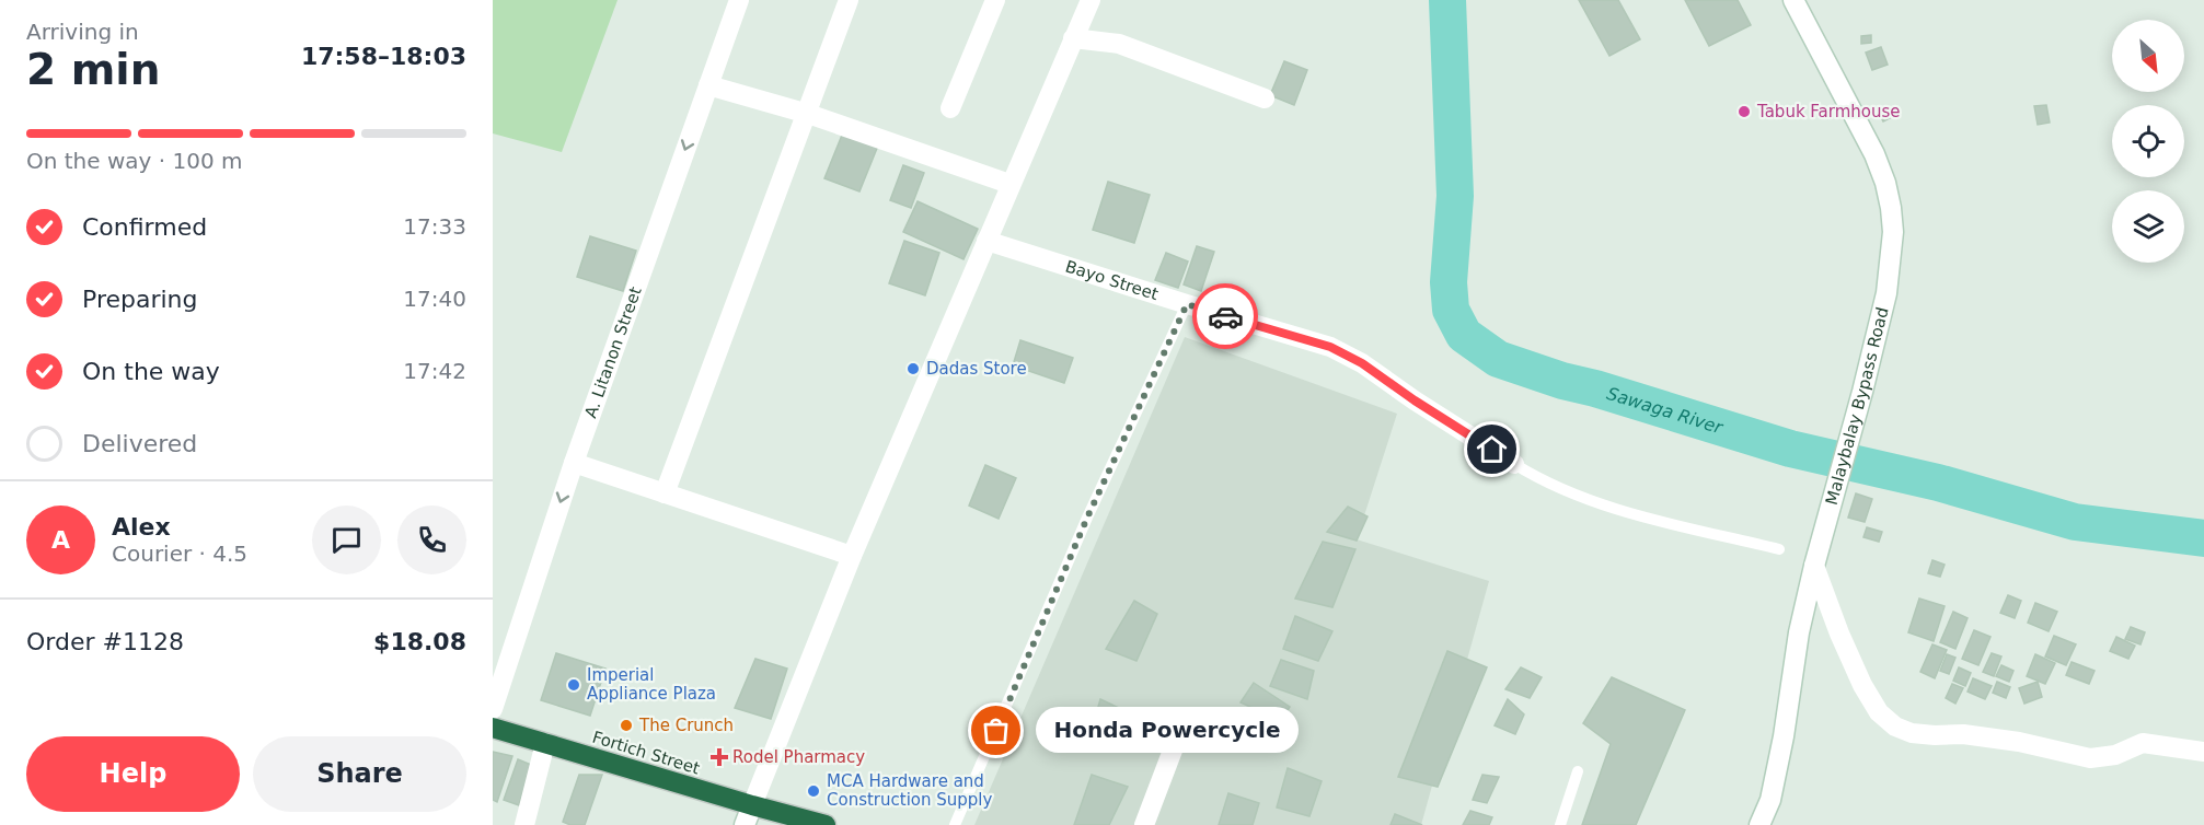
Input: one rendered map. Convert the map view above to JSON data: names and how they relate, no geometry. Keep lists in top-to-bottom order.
{
  "streets": {
    "highway": ["Fortich Street"],
    "street": ["Bayo Street", "A. Litanon Street", "Malaybalay Bypass Road"]
  },
  "water": ["Sawaga River"],
  "places": {
    "other": [
      "Tabuk Farmhouse",
      "Dadas Store",
      "Imperial Appliance Plaza",
      "The Crunch",
      "Honda Powercycle",
      "MCA Hardware and Construction Supply"
    ],
    "health": ["Rodel Pharmacy"]
  },
  "north": "bottom right",
  "page": {
    "heading": ["2 min", "Arriving in", "17:58–18:03"],
    "panel": [
      "Alex",
      "Courier · 4.5",
      "Order #1128",
      "$18.08"
    ],
    "bar": "On the way · 100 m",
    "list": [
      ["Confirmed", "17:33"],
      ["Preparing", "17:40"],
      ["On the way", "17:42"],
      "Delivered"
    ],
    "round": "A",
    "bubble": "Honda Powercycle",
    "buttons": ["Help", "Share"]
  }
}
